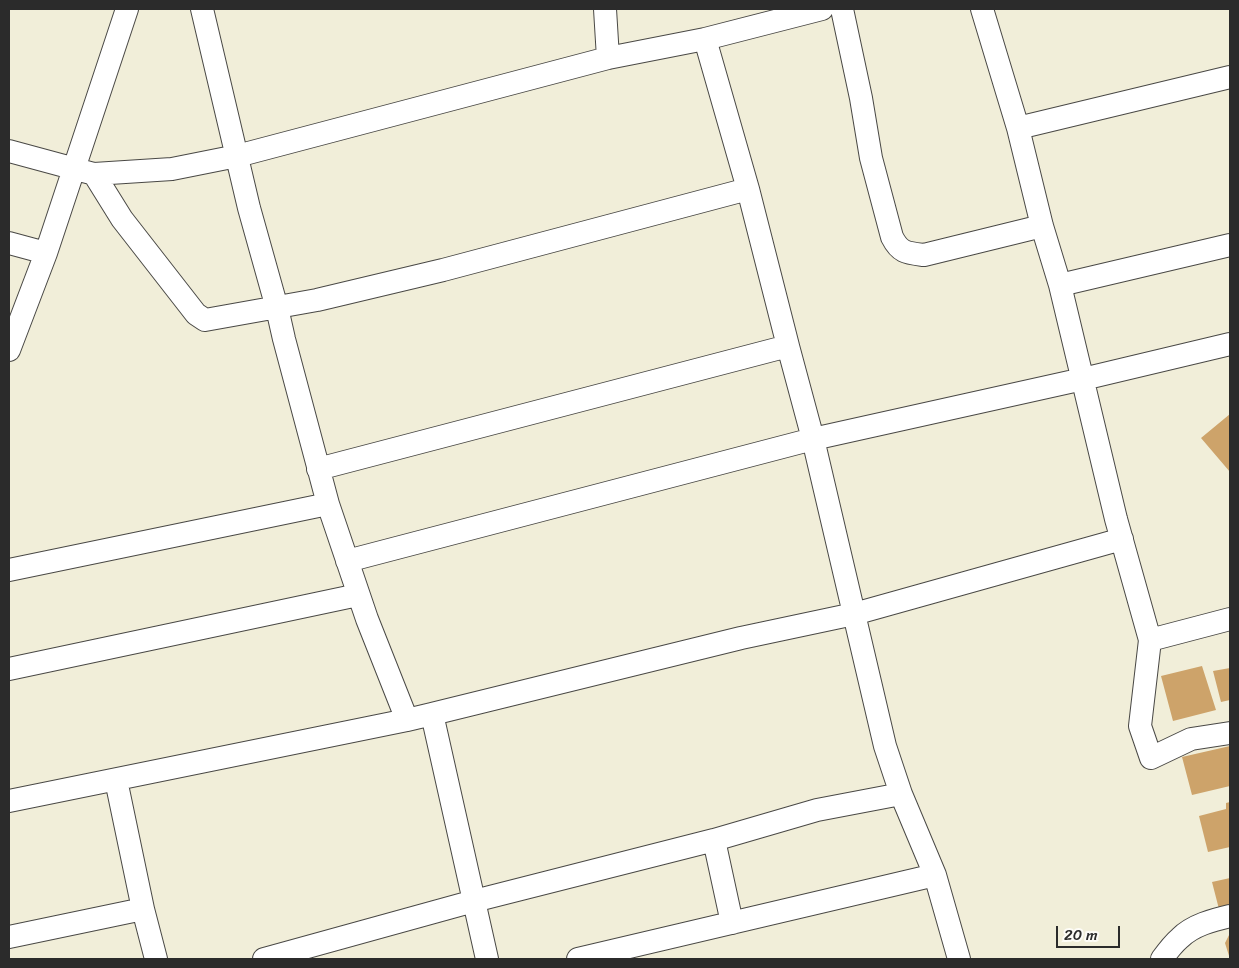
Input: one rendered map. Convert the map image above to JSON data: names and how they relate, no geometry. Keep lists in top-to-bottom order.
{
  "scale_bar": "20 m"
}
